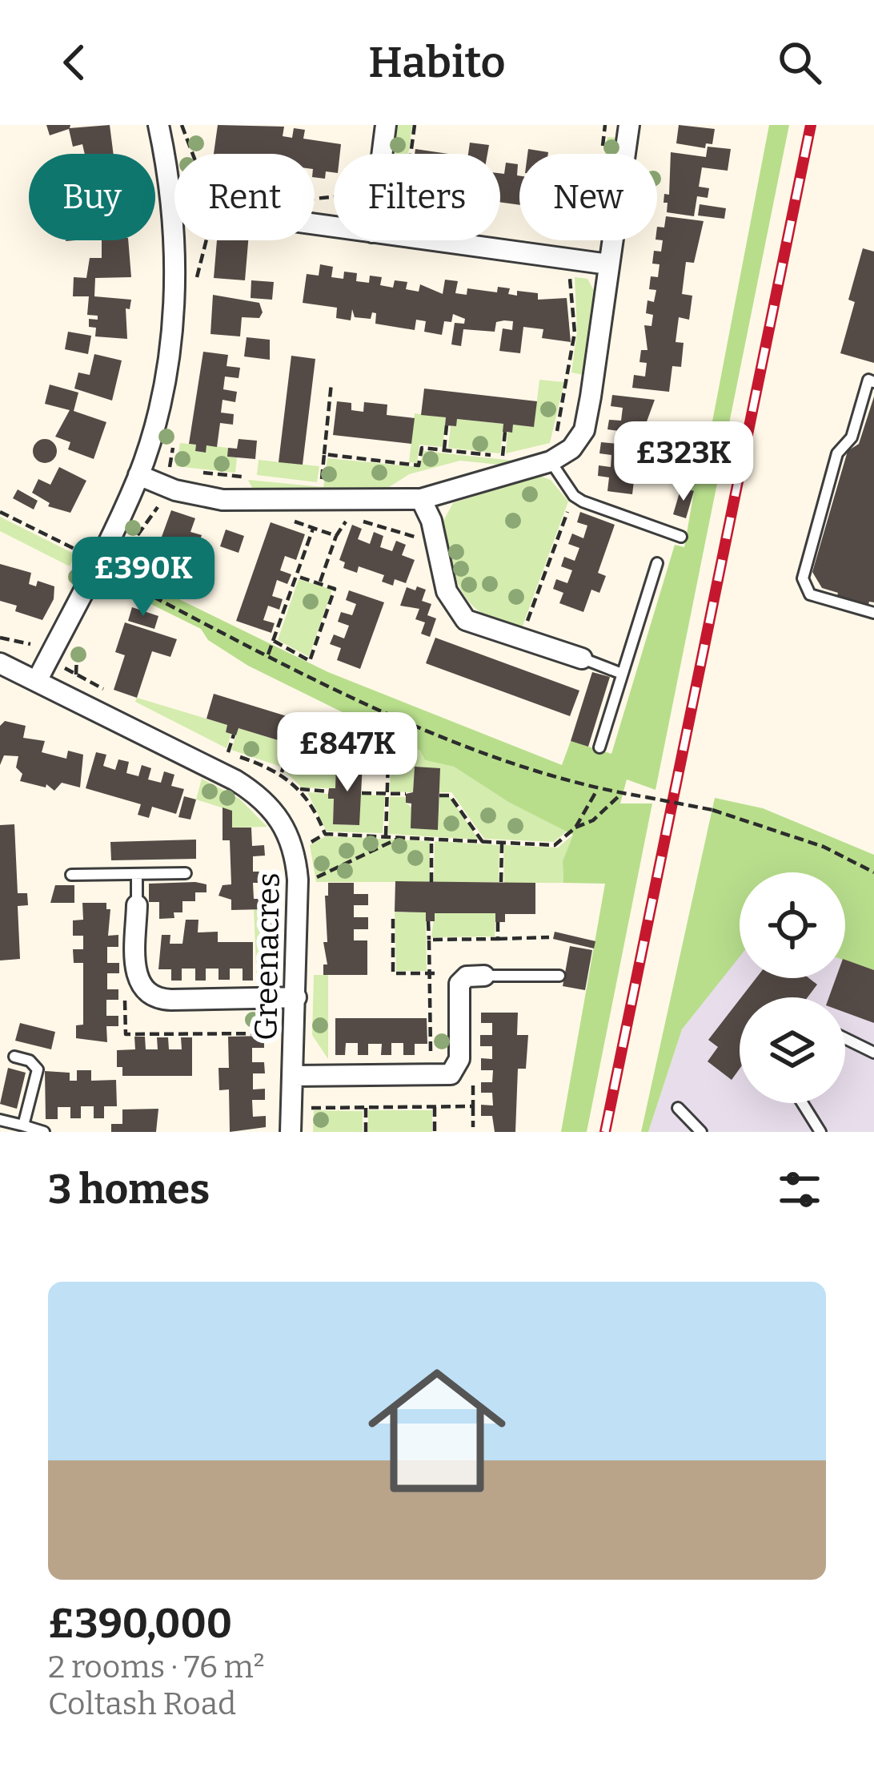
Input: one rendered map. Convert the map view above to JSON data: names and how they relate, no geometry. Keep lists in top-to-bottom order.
{
  "streets": {
    "street": ["Greenacres"]
  },
  "page": {
    "header": "Habito",
    "chip": [
      "Buy",
      "Rent",
      "Filters",
      "New"
    ],
    "price": ["£323K", "£390K", "£847K"],
    "heading": "3 homes",
    "list": [
      {
        "name": "£390,000",
        "note": "2 rooms · 76 m² · Coltash Road"
      }
    ]
  }
}
